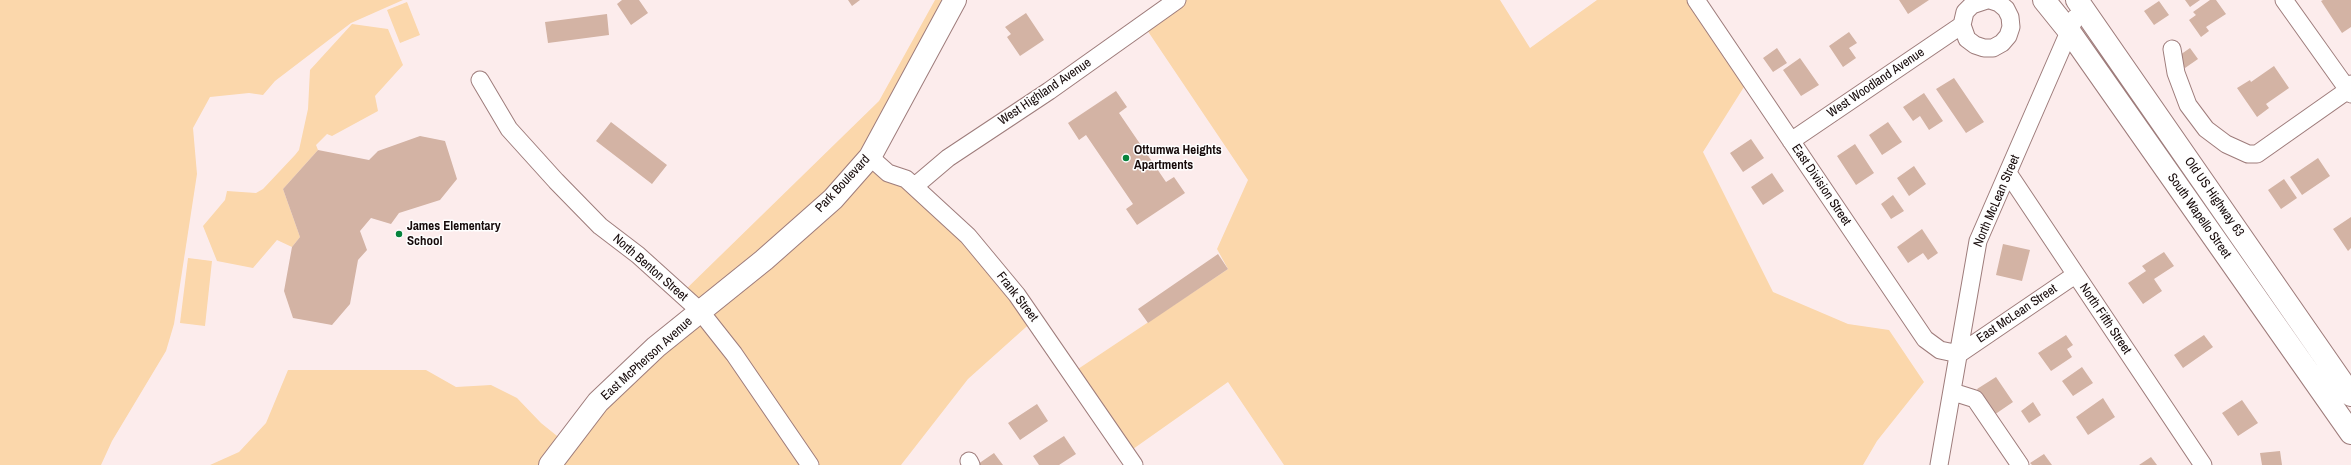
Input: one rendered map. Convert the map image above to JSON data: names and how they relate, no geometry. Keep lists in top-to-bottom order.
{
  "streets": {
    "main road": [
      "Park Boulevard",
      "Old US Highway 63",
      "South Wapello Street",
      "East McPherson Avenue"
    ],
    "street": [
      "West Woodland Avenue",
      "West Highland Avenue",
      "East Division Street",
      "North McLean Street",
      "North Benton Street",
      "Frank Street",
      "East McLean Street",
      "North Fifth Street"
    ]
  },
  "crossings": [
    ["West Woodland Avenue", "East Division Street"],
    ["West Highland Avenue", "Frank Street"],
    ["Park Boulevard", "North Benton Street"],
    ["Park Boulevard", "Frank Street"],
    ["Park Boulevard", "East McPherson Avenue"],
    ["East Division Street", "North McLean Street"],
    ["East Division Street", "East McLean Street"],
    ["Old US Highway 63", "North McLean Street"],
    ["Old US Highway 63", "South Wapello Street"],
    ["North McLean Street", "South Wapello Street"],
    ["North McLean Street", "East McLean Street"],
    ["North McLean Street", "North Fifth Street"],
    ["North Benton Street", "East McPherson Avenue"],
    ["East McLean Street", "North Fifth Street"]
  ],
  "places": ["Ottumwa Heights Apartments", "James Elementary School"]
}
